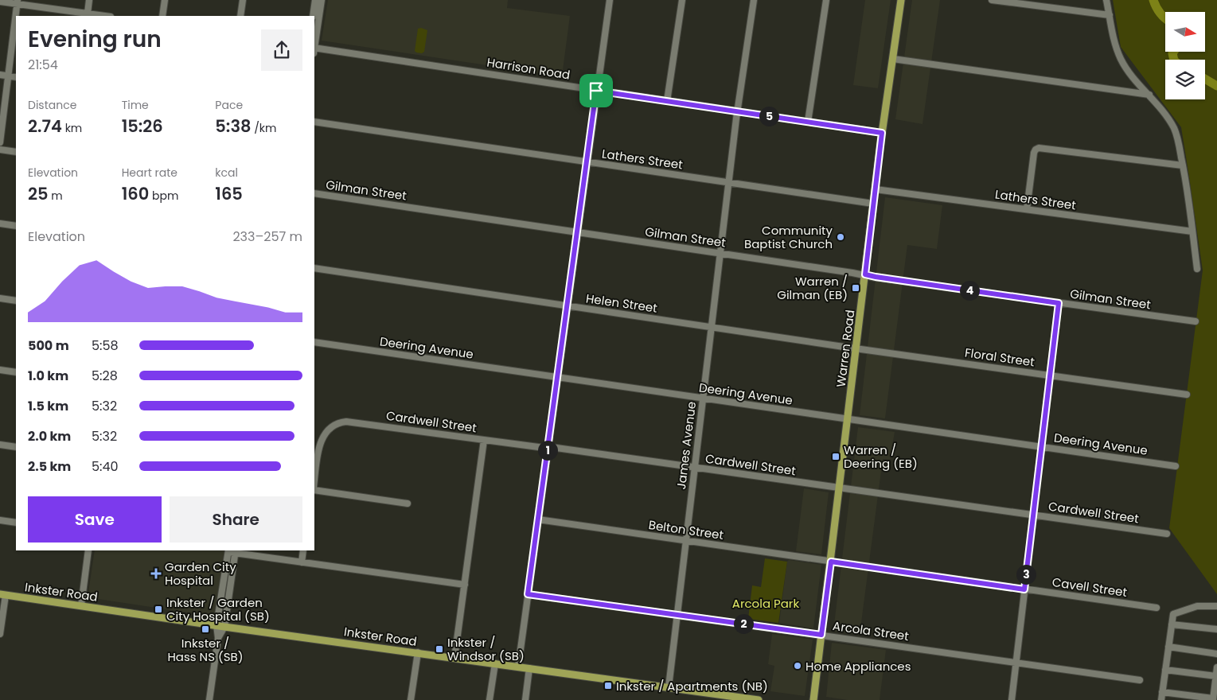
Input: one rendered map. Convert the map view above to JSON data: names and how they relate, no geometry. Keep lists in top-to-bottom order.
{
  "streets": {
    "main road": ["Warren Road", "Inkster Road"],
    "street": [
      "Harrison Road",
      "Lathers Street",
      "Gilman Street",
      "Helen Street",
      "Deering Avenue",
      "Floral Street",
      "Cardwell Street",
      "James Avenue",
      "Belton Street",
      "Cavell Street",
      "Arcola Street"
    ]
  },
  "crossings": [
    ["Harrison Road", "Warren Road"],
    ["Harrison Road", "James Avenue"],
    ["Lathers Street", "Warren Road"],
    ["Lathers Street", "James Avenue"],
    ["Gilman Street", "Warren Road"],
    ["Gilman Street", "James Avenue"],
    ["Helen Street", "Warren Road"],
    ["Helen Street", "Floral Street"],
    ["Helen Street", "James Avenue"],
    ["Deering Avenue", "Warren Road"],
    ["Deering Avenue", "James Avenue"],
    ["Warren Road", "Floral Street"],
    ["Warren Road", "Cardwell Street"],
    ["Warren Road", "Belton Street"],
    ["Warren Road", "Cavell Street"],
    ["Warren Road", "Arcola Street"],
    ["Cardwell Street", "James Avenue"],
    ["James Avenue", "Belton Street"],
    ["James Avenue", "Inkster Road"],
    ["James Avenue", "Arcola Street"],
    ["Belton Street", "Cavell Street"]
  ],
  "parks": ["Arcola Park"],
  "places": {
    "other": ["Community Baptist Church", "Home Appliances"],
    "transit": [
      "Warren / Gilman (EB)",
      "Warren / Deering (EB)",
      "Inkster / Garden City Hospital (SB)",
      "Inkster / Hass NS (SB)",
      "Inkster / Windsor (SB)",
      "Inkster / Apartments (NB)"
    ],
    "health": ["Garden City Hospital"]
  },
  "north": "right",
  "page": {
    "heading": ["Evening run", "21:54"],
    "stats": [
      ["Distance", "2.74 km"],
      ["Time", "15:26"],
      ["Pace", "5:38 /km"],
      ["Elevation", "25 m"],
      ["Heart rate", "160 bpm"],
      ["kcal", "165"]
    ],
    "pins": [
      "5",
      "4",
      "1",
      "3",
      "2"
    ],
    "chart": ["Elevation", "233–257 m"],
    "list": [
      {
        "name": "500 m",
        "note": "5:58"
      },
      {
        "name": "1.0 km",
        "note": "5:28"
      },
      {
        "name": "1.5 km",
        "note": "5:32"
      },
      {
        "name": "2.0 km",
        "note": "5:32"
      },
      {
        "name": "2.5 km",
        "note": "5:40"
      }
    ],
    "buttons": ["Save", "Share"]
  }
}
